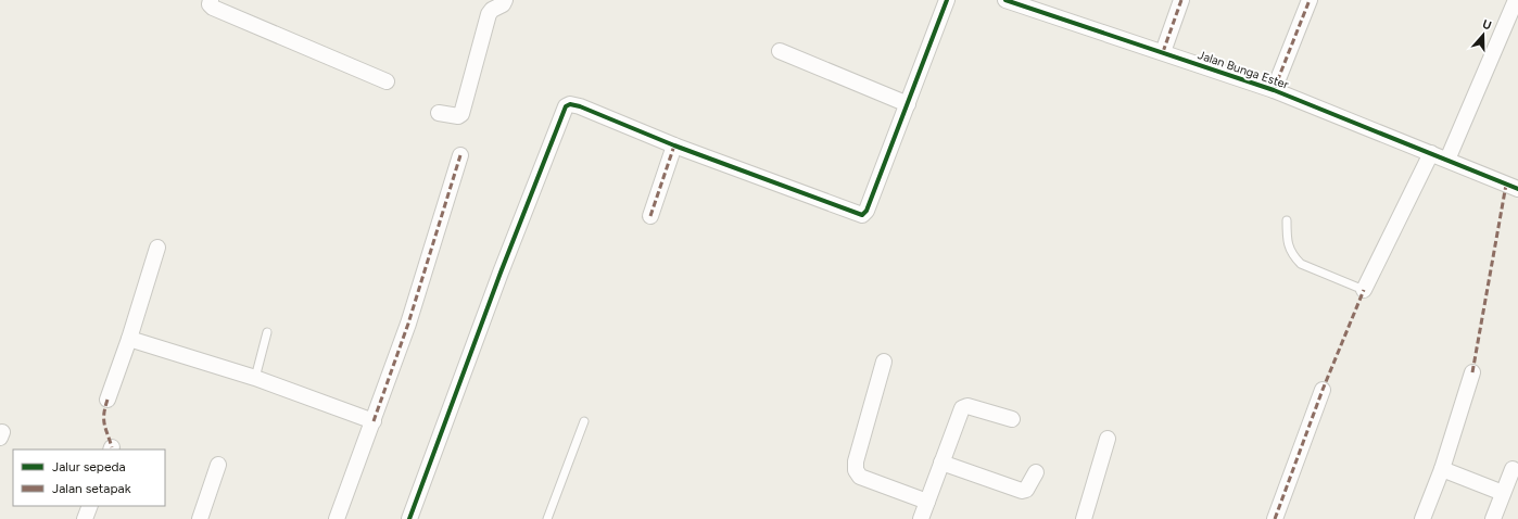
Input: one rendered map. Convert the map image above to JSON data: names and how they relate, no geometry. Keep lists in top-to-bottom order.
{
  "streets": {
    "street": ["Jalan Bunga Ester"]
  },
  "legend": ["Jalur sepeda", "Jalan setapak"],
  "north": "top"
}
